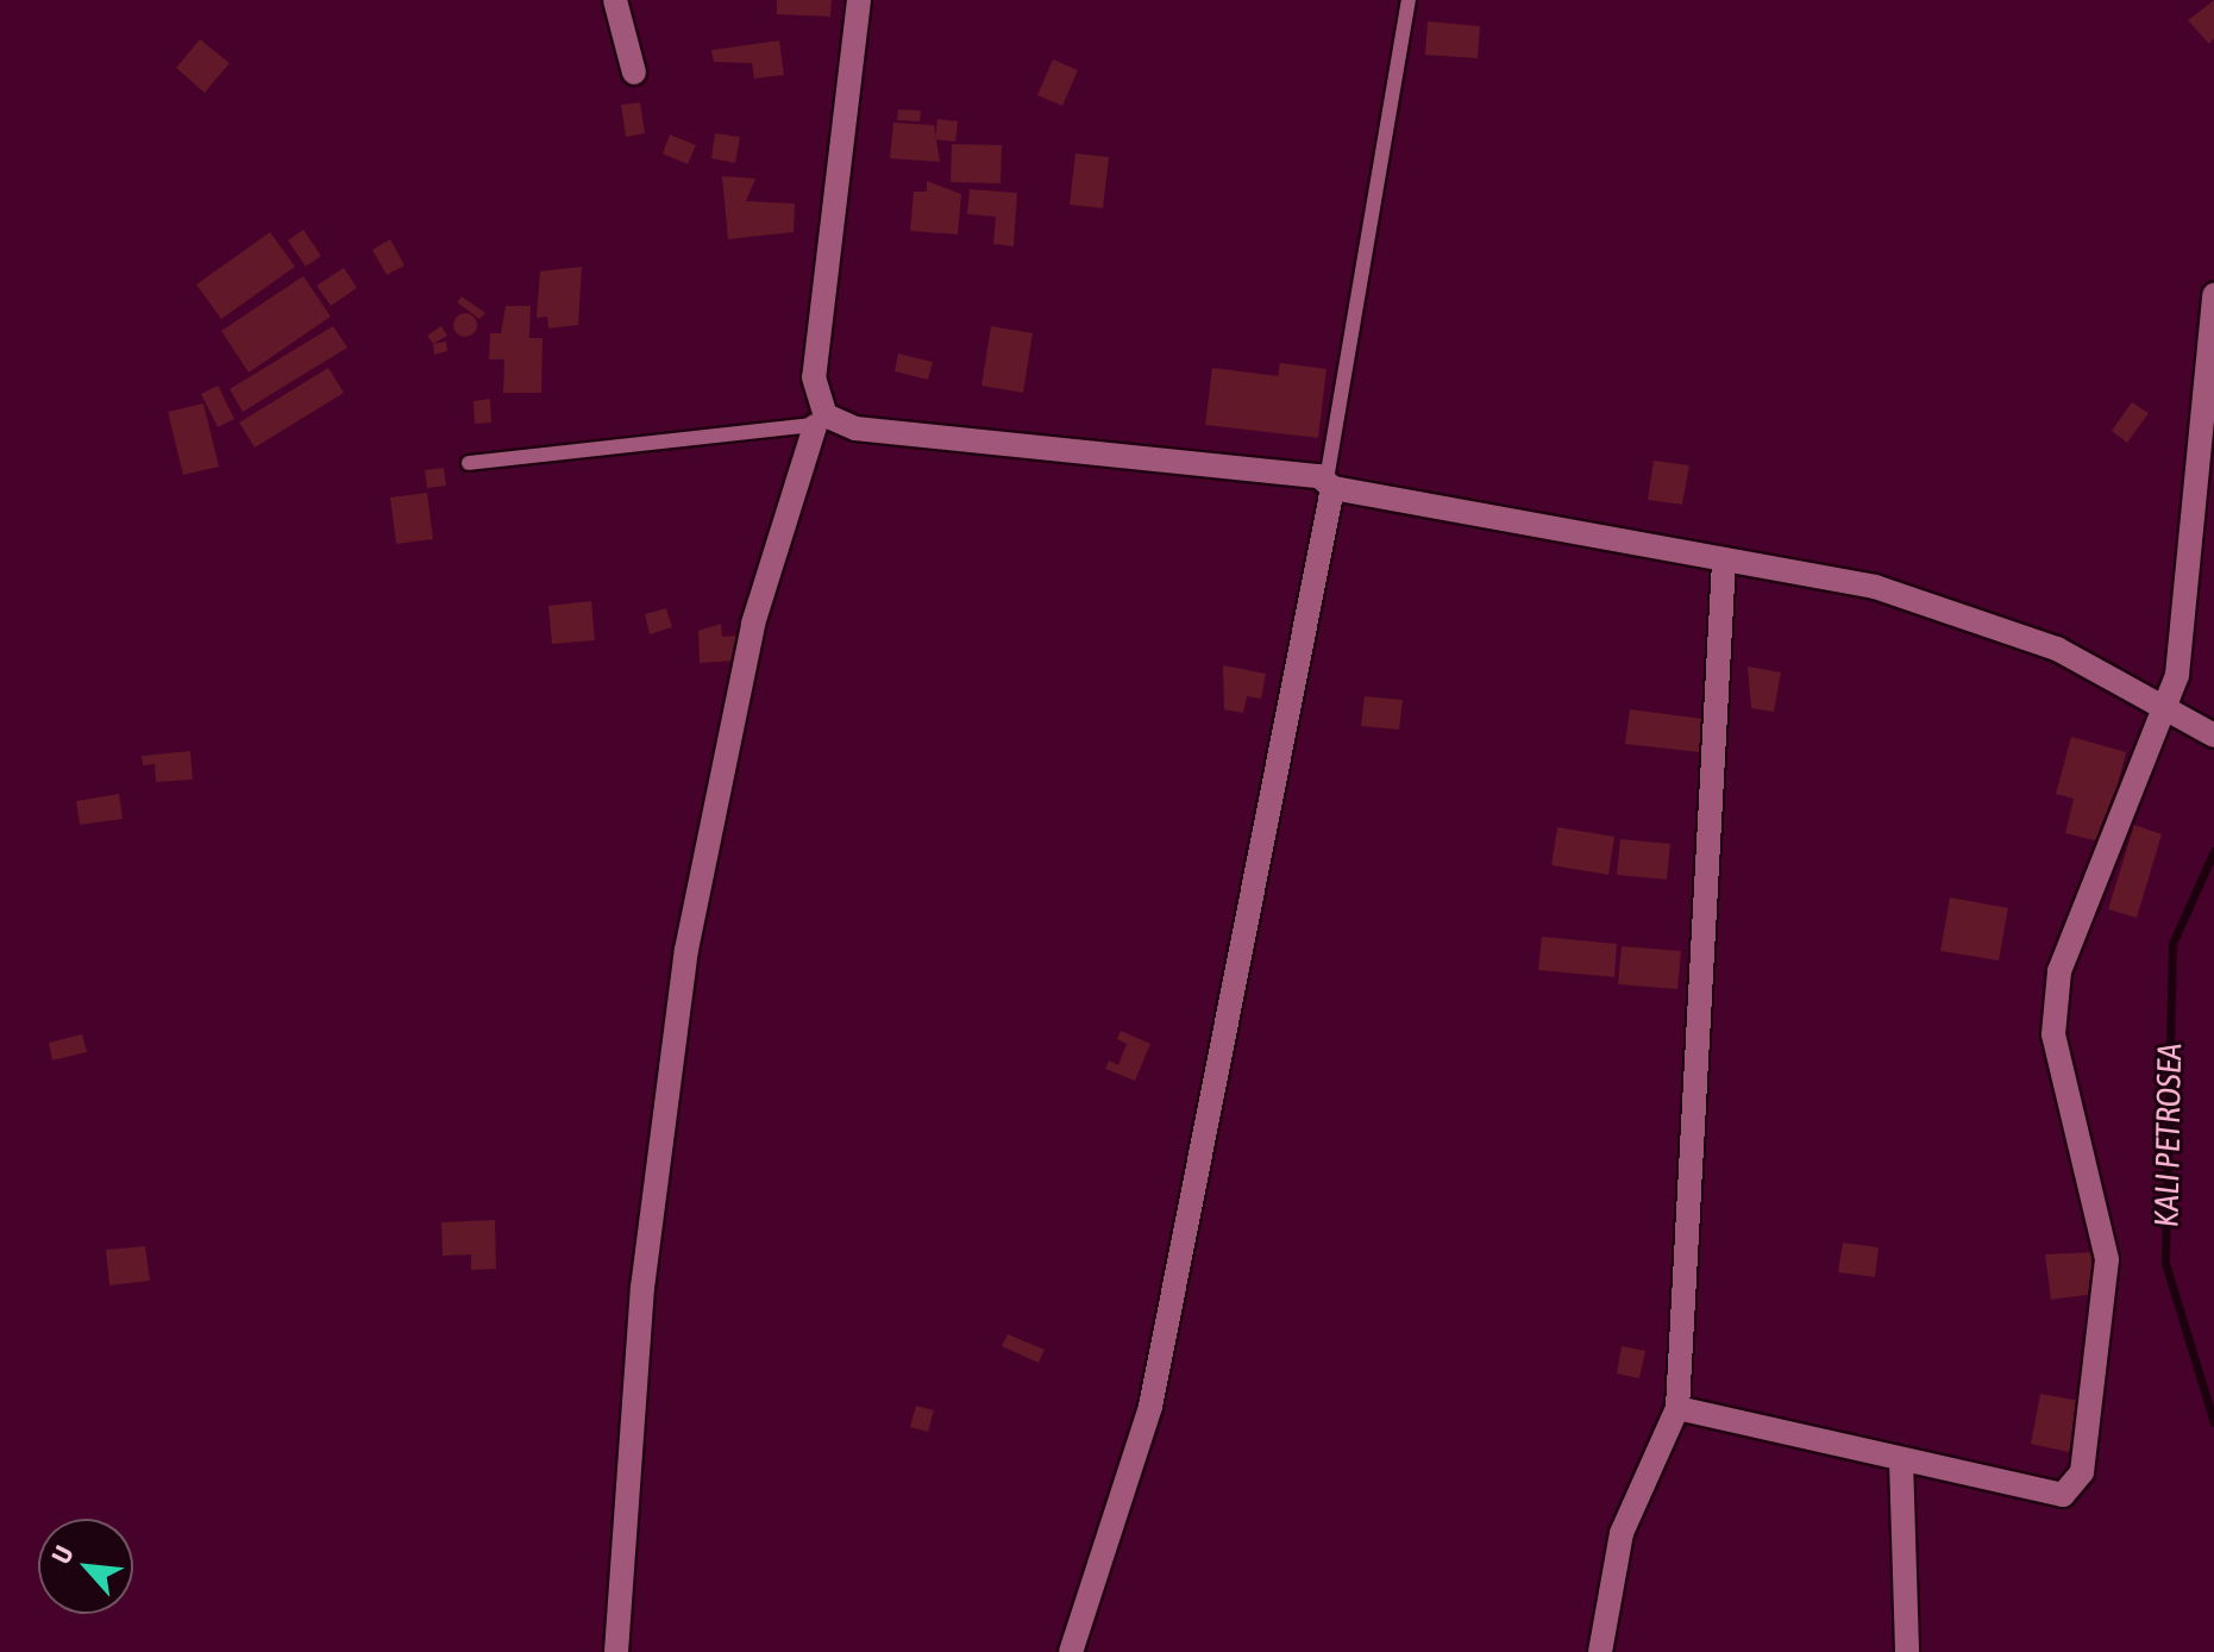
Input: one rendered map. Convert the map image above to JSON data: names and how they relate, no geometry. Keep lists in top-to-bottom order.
{
  "water": ["KALI PETROSEA"],
  "north": "top left"
}
